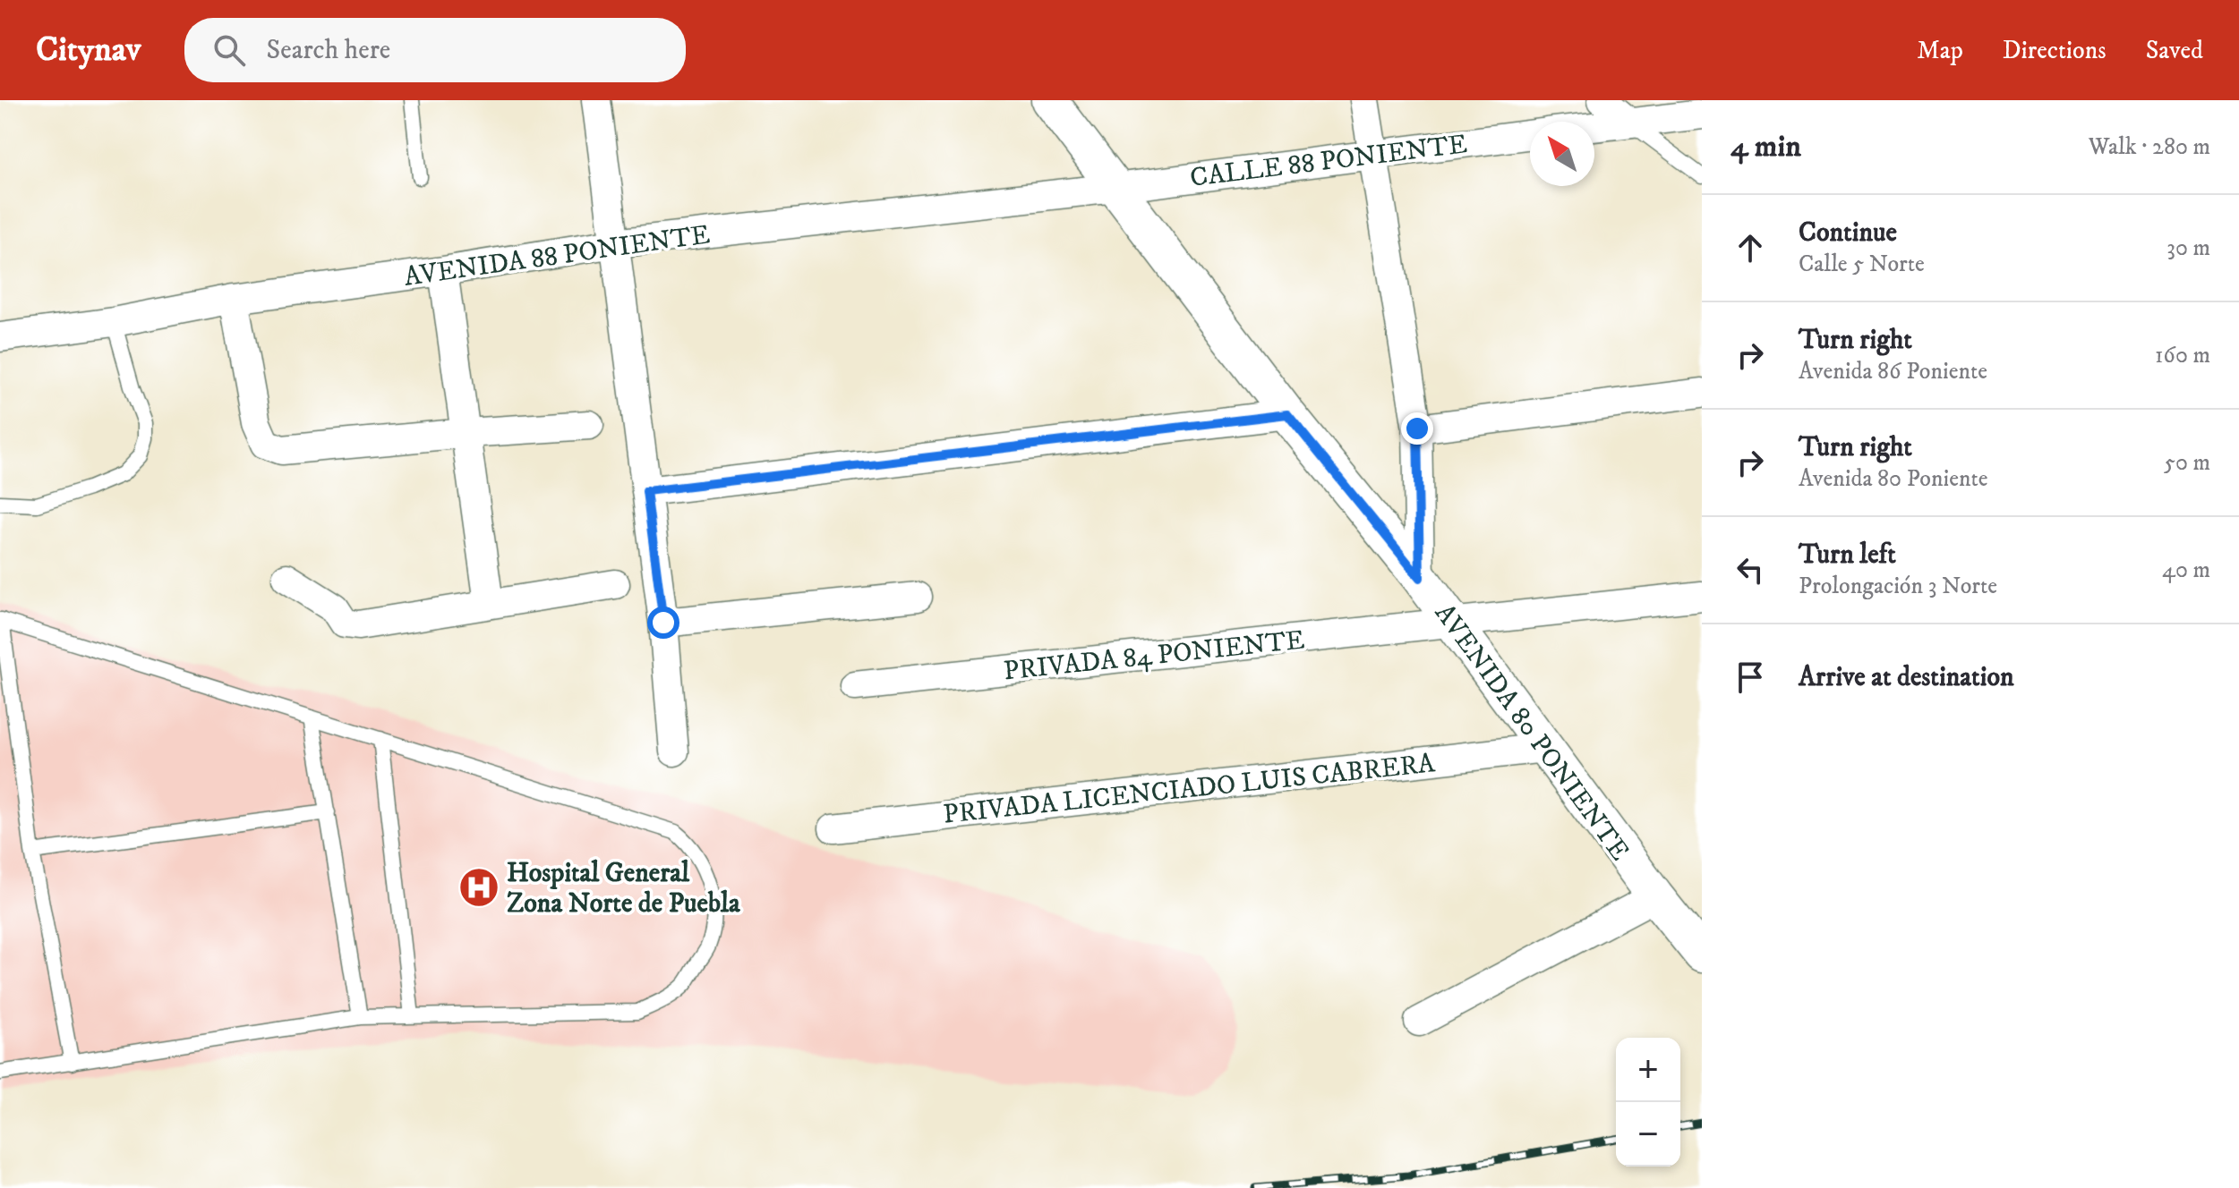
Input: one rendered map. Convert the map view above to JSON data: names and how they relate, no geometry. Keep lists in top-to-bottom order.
{
  "streets": {
    "street": [
      "CALLE 88 PONIENTE",
      "AVENIDA 88 PONIENTE",
      "PRIVADA 84 PONIENTE",
      "AVENIDA 80 PONIENTE",
      "PRIVADA LICENCIADO LUIS CABRERA"
    ]
  },
  "crossings": [
    ["CALLE 88 PONIENTE", "AVENIDA 88 PONIENTE"],
    ["CALLE 88 PONIENTE", "AVENIDA 80 PONIENTE"],
    ["AVENIDA 88 PONIENTE", "AVENIDA 80 PONIENTE"],
    ["PRIVADA 84 PONIENTE", "AVENIDA 80 PONIENTE"],
    ["AVENIDA 80 PONIENTE", "PRIVADA LICENCIADO LUIS CABRERA"]
  ],
  "places": {
    "hospital": ["Hospital General Zona Norte de Puebla"]
  },
  "north": "top left",
  "page": {
    "header": "Citynav",
    "search": "Search here",
    "nav": ["Map", "Directions", "Saved"],
    "heading": ["4 min", "Walk · 280 m"],
    "list": [
      ["Continue", "Calle 5 Norte", "30 m"],
      ["Turn right", "Avenida 86 Poniente", "160 m"],
      ["Turn right", "Avenida 80 Poniente", "50 m"],
      ["Turn left", "Prolongación 3 Norte", "40 m"],
      "Arrive at destination"
    ],
    "map_buttons": ["+", "−"]
  }
}
